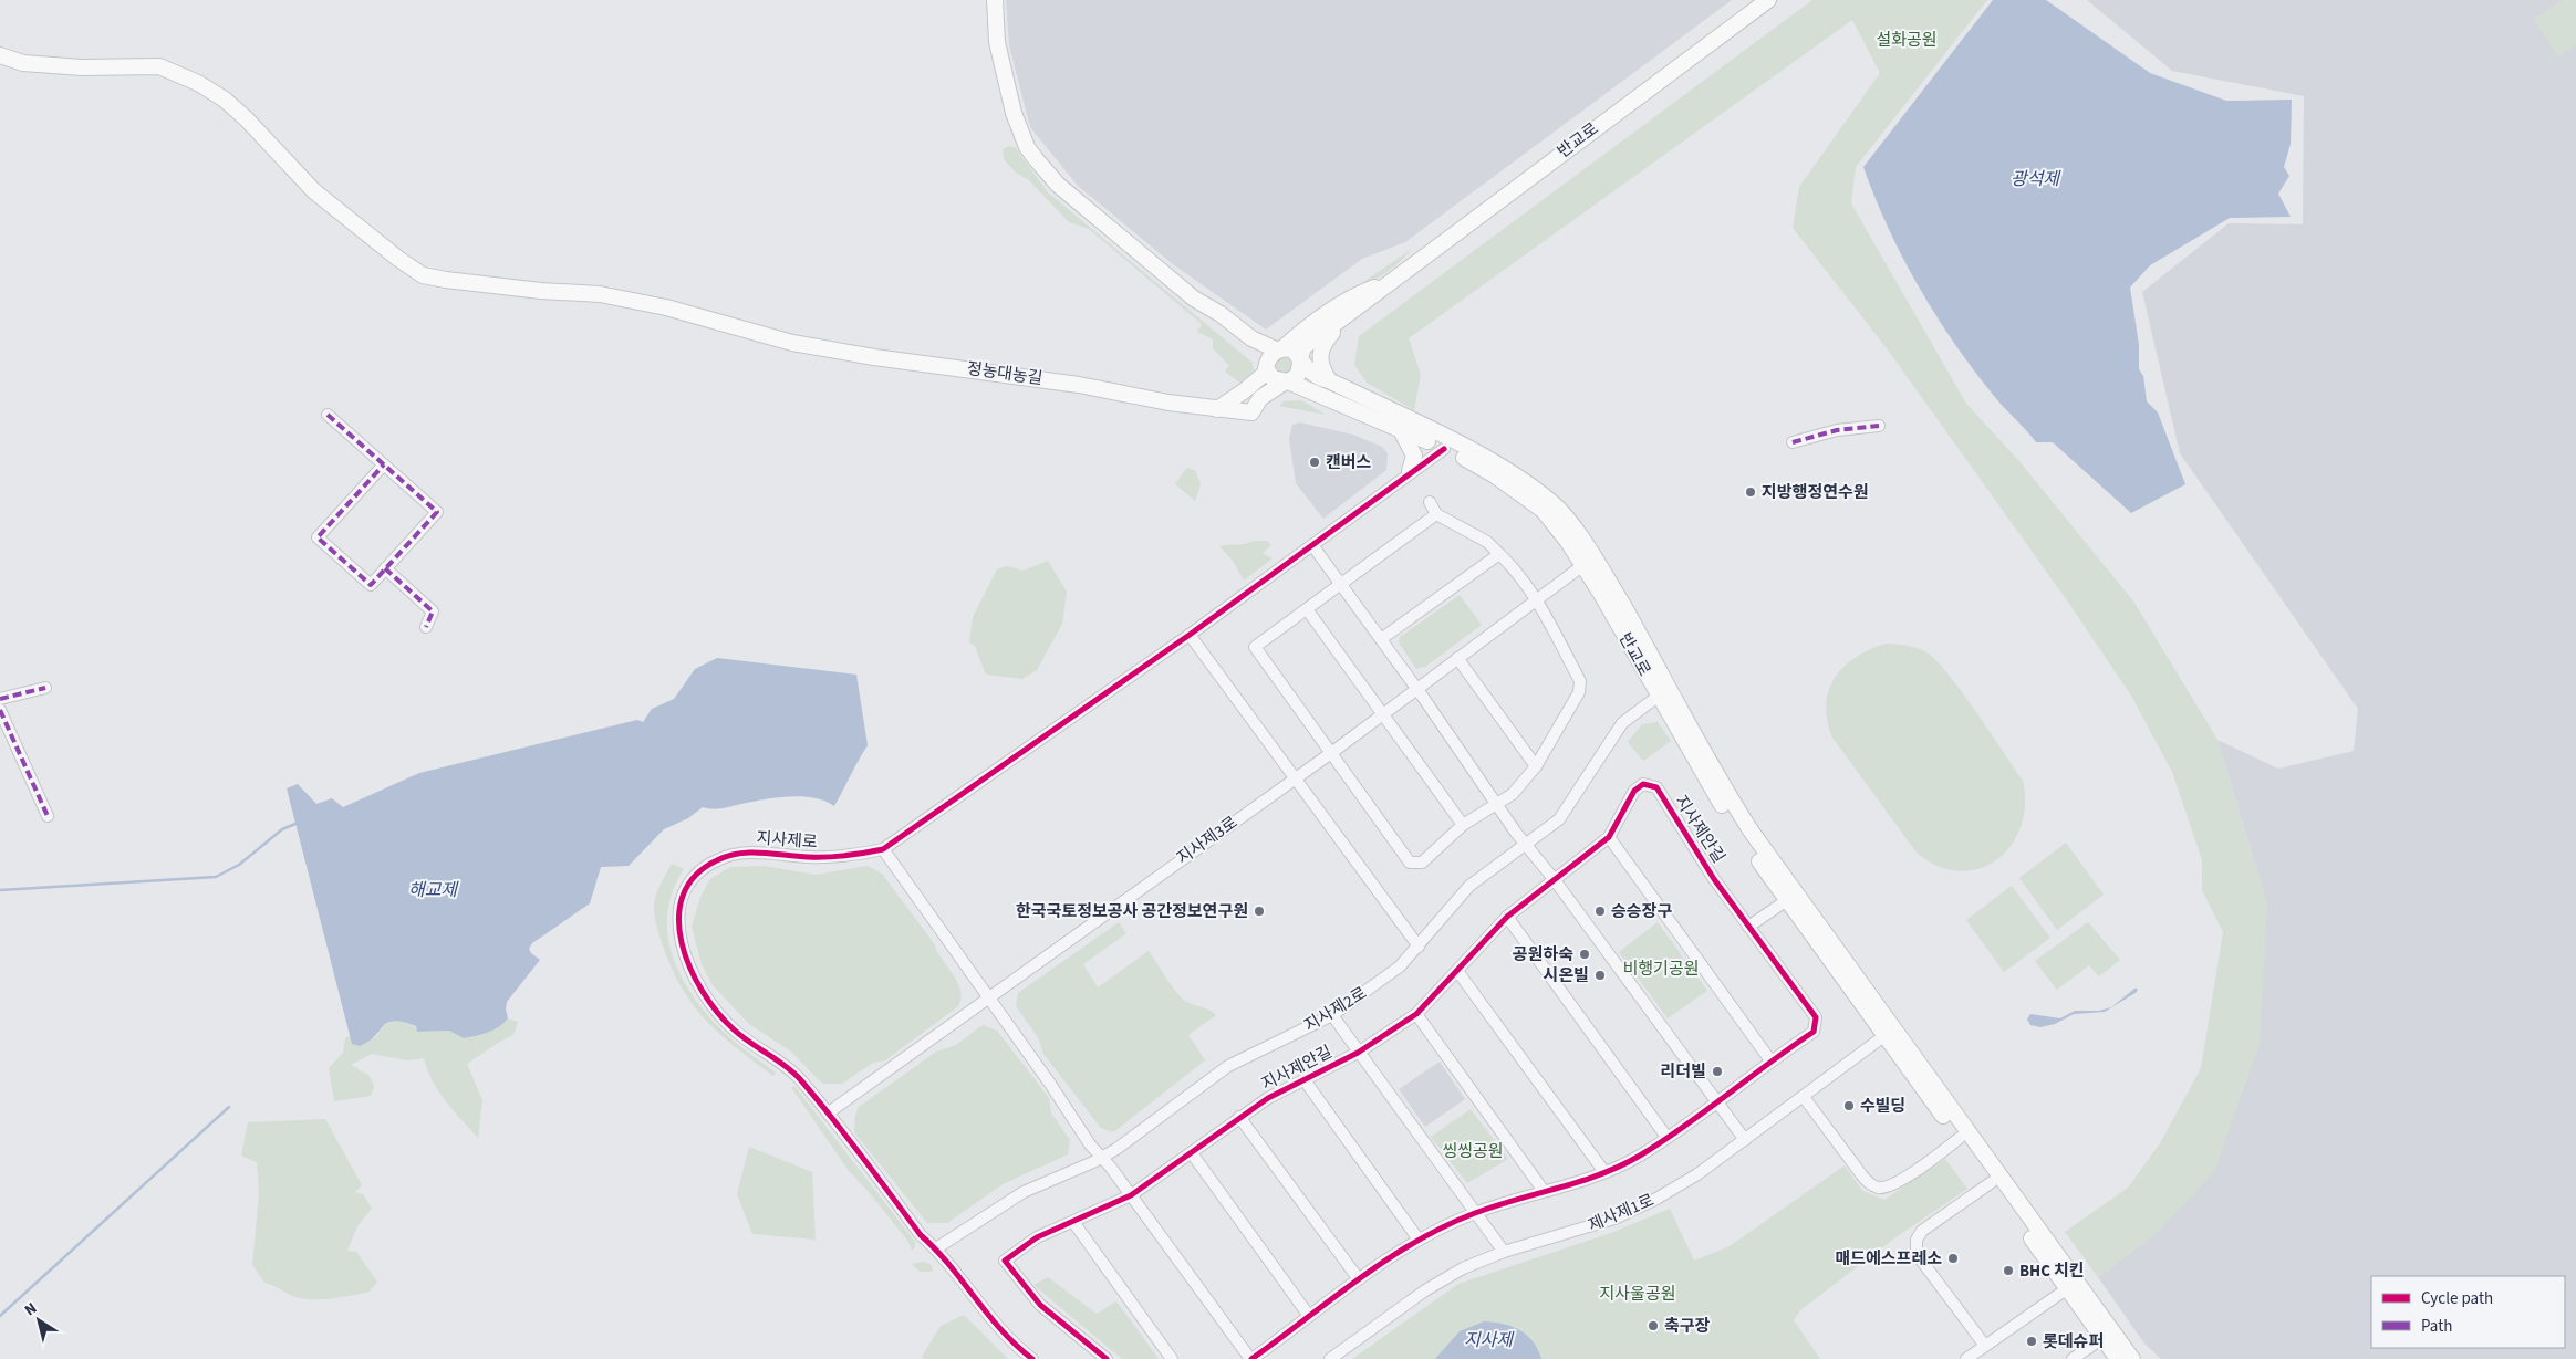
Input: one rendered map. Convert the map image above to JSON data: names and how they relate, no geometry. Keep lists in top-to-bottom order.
{
  "streets": {
    "street": [
      "반교로",
      "정농대농길",
      "지사제안길",
      "지사제로",
      "지사제3로",
      "지사제2로",
      "제사제1로"
    ]
  },
  "crossings": [
    ["반교로", "지사제로"],
    ["반교로", "지사제3로"],
    ["반교로", "지사제2로"],
    ["반교로", "제사제1로"],
    ["지사제로", "지사제3로"],
    ["지사제로", "지사제2로"]
  ],
  "water": ["광석제", "해교제", "지사제"],
  "parks": [
    "설화공원",
    "비행기공원",
    "씽씽공원",
    "지사울공원"
  ],
  "places": [
    "캔버스",
    "지방행정연수원",
    "한국국토정보공사 공간정보연구원",
    "승승장구",
    "공원하숙",
    "시온빌",
    "리더빌",
    "수빌딩",
    "매드에스프레소",
    "BHC 치킨",
    "축구장",
    "롯데슈퍼"
  ],
  "legend": ["Cycle path", "Path"],
  "north": "top left"
}
